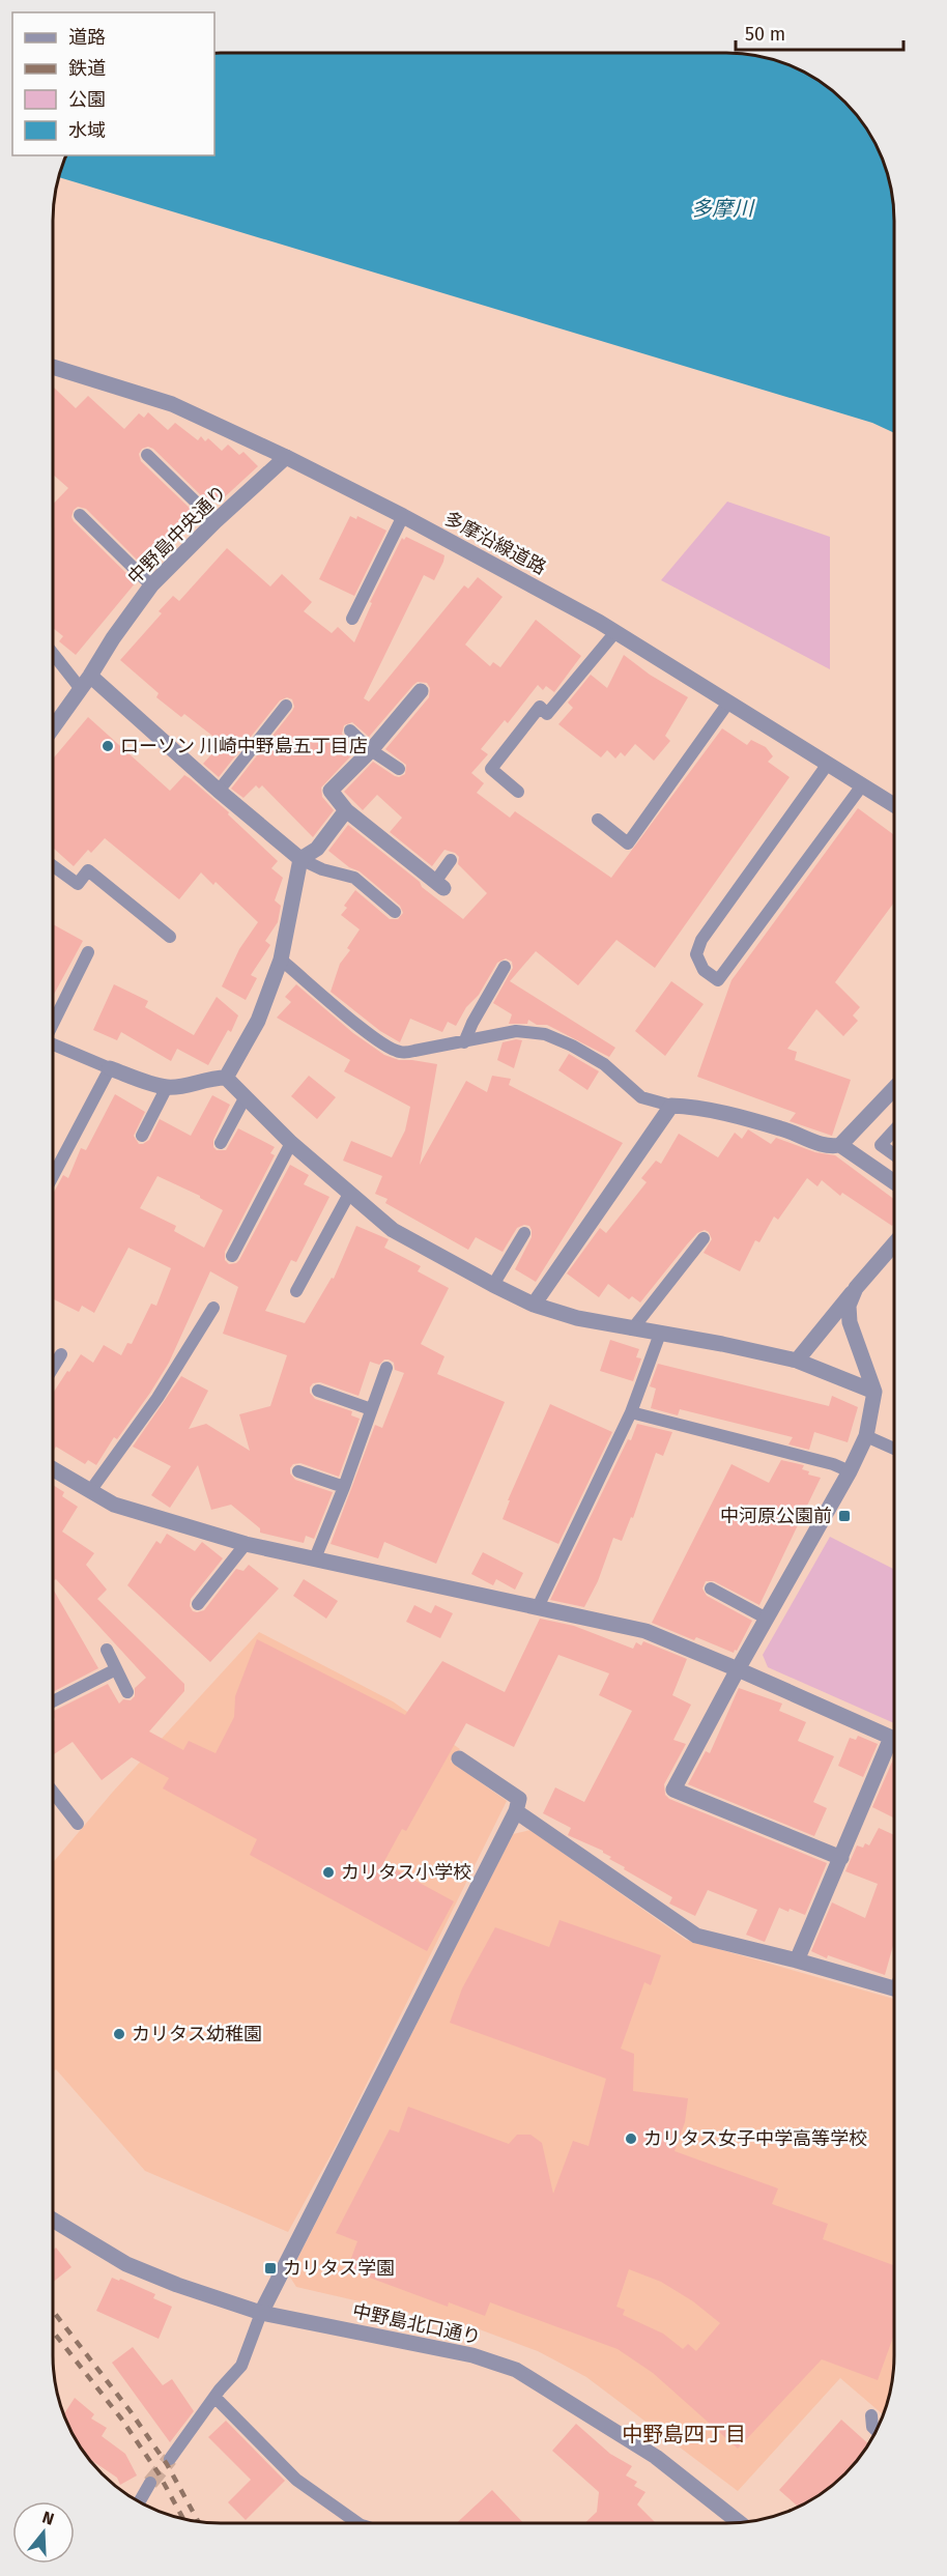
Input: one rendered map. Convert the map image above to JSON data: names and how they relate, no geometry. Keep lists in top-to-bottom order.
{
  "streets": {
    "street": ["中野島中央通り", "多摩沿線道路", "中野島北口通り"]
  },
  "crossings": [
    ["中野島中央通り", "多摩沿線道路"]
  ],
  "districts": ["中野島四丁目"],
  "water": ["多摩川"],
  "places": {
    "other": [
      "ローソン 川崎中野島五丁目店",
      "カリタス小学校",
      "カリタス幼稚園",
      "カリタス女子中学高等学校"
    ],
    "transit": ["中河原公園前", "カリタス学園"]
  },
  "legend": [
    "道路",
    "鉄道",
    "公園",
    "水域"
  ],
  "scale_bar": "50 m",
  "north": "top"
}
